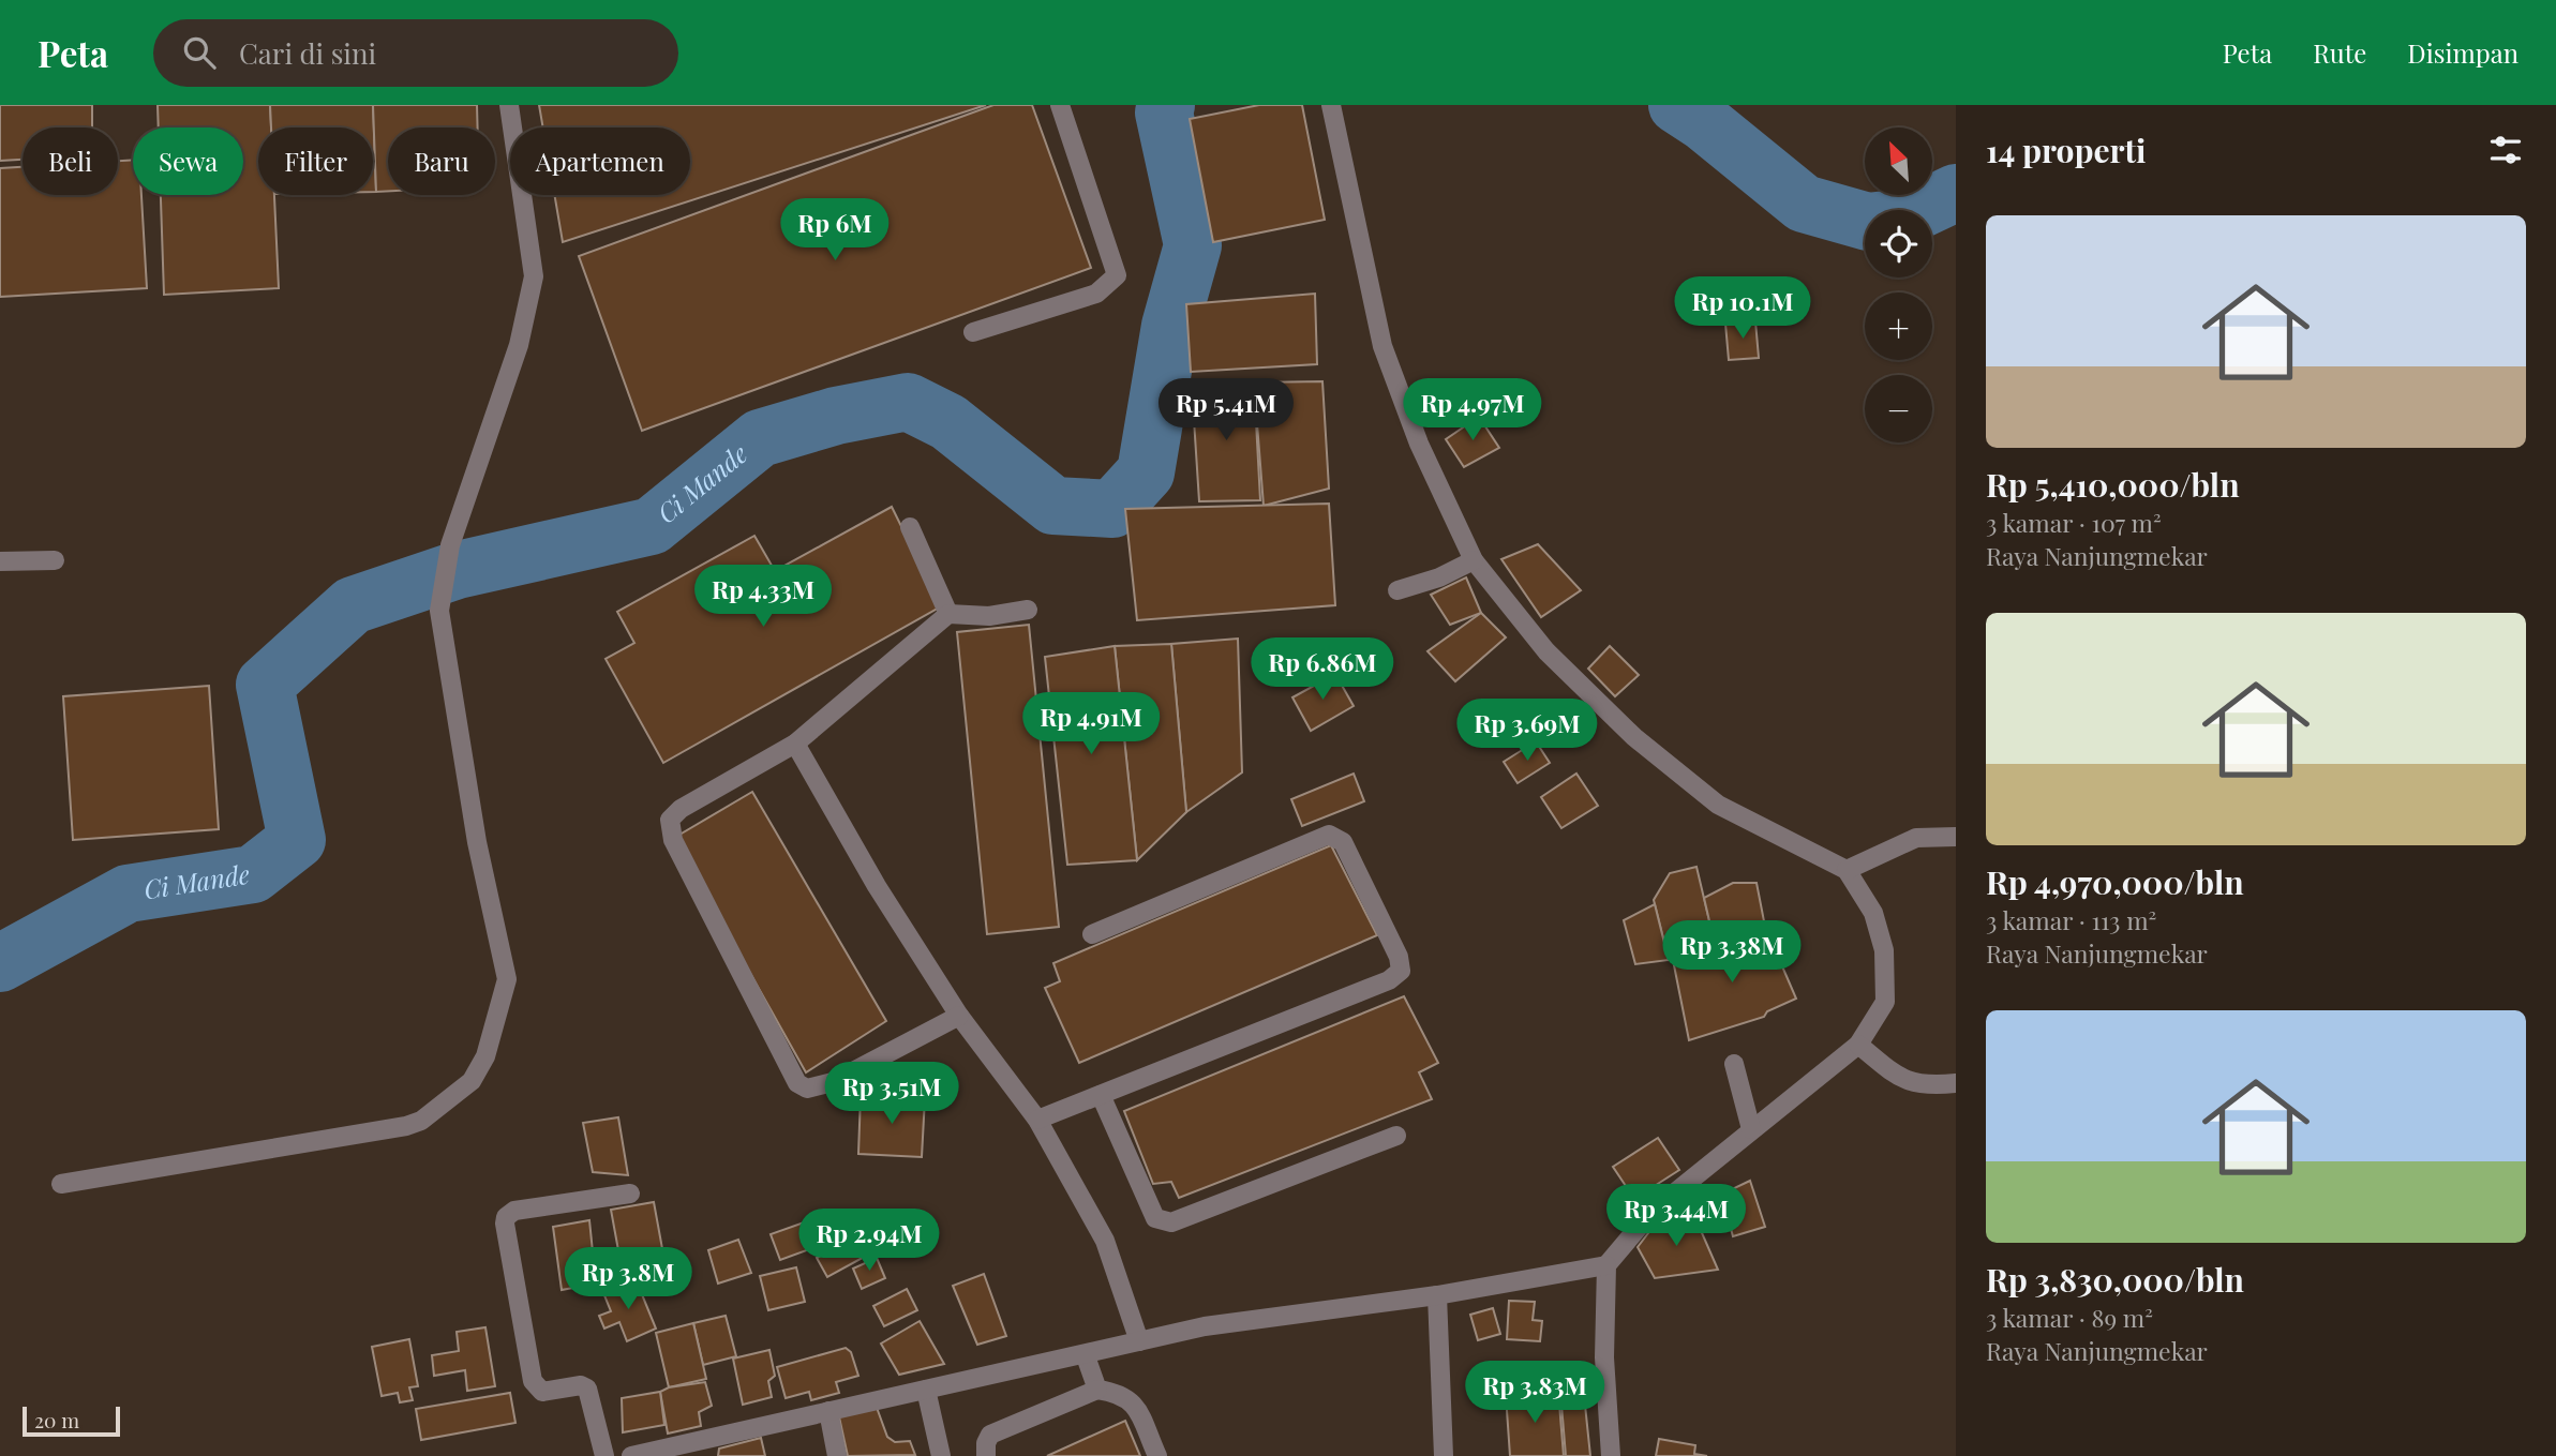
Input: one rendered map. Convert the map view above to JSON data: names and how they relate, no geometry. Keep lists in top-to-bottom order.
{
  "water": ["Ci Mande"],
  "scale_bar": "20 m",
  "north": "top left",
  "page": {
    "header": "Peta",
    "search": "Cari di sini",
    "nav": ["Peta", "Rute", "Disimpan"],
    "heading": "14 properti",
    "map_buttons": ["+", "−"],
    "chip": [
      "Beli",
      "Sewa",
      "Filter",
      "Baru",
      "Apartemen"
    ],
    "list": [
      {
        "name": "Rp 5,410,000/bln",
        "note": "3 kamar · 107 m² · Raya Nanjungmekar"
      },
      {
        "name": "Rp 4,970,000/bln",
        "note": "3 kamar · 113 m² · Raya Nanjungmekar"
      },
      {
        "name": "Rp 3,830,000/bln",
        "note": "3 kamar · 89 m² · Raya Nanjungmekar"
      }
    ],
    "price": [
      "Rp 6M",
      "Rp 10.1M",
      "Rp 5.41M",
      "Rp 4.97M",
      "Rp 4.33M",
      "Rp 6.86M",
      "Rp 4.91M",
      "Rp 3.69M",
      "Rp 3.38M",
      "Rp 3.51M",
      "Rp 3.44M",
      "Rp 2.94M",
      "Rp 3.8M",
      "Rp 3.83M"
    ],
    "scale": "20 m"
  }
}
